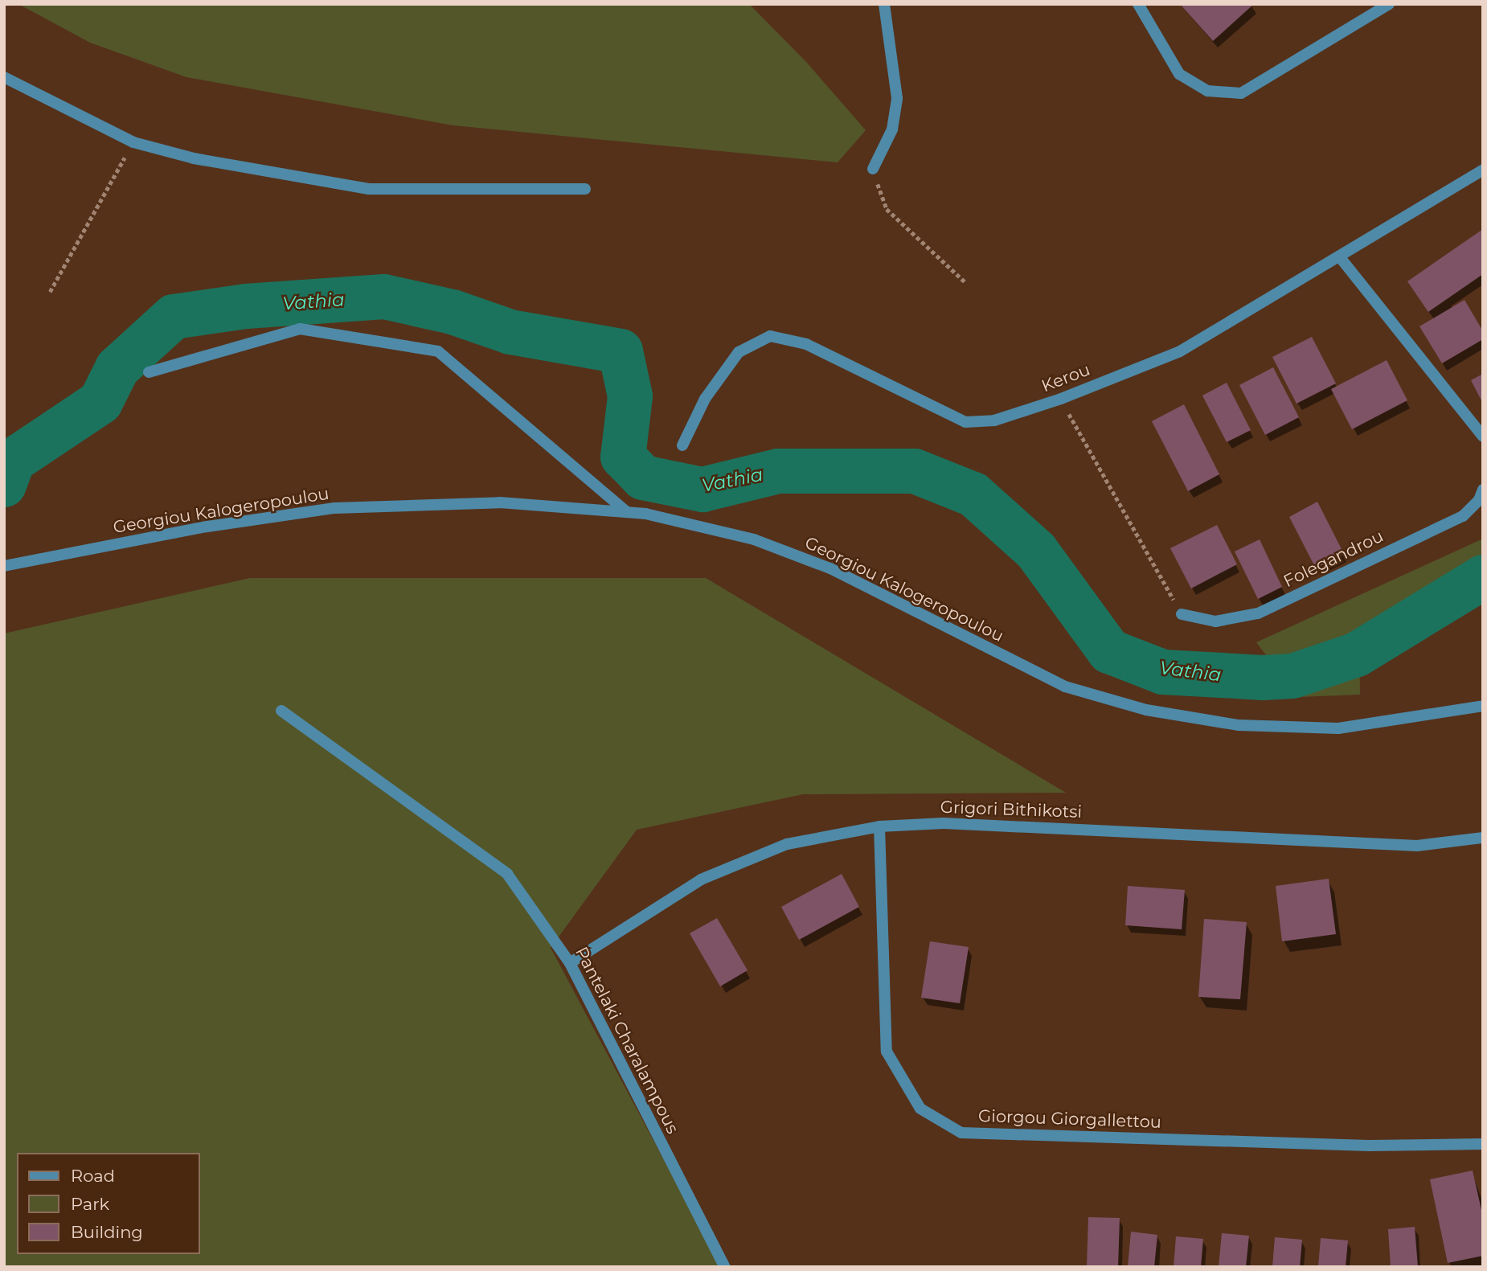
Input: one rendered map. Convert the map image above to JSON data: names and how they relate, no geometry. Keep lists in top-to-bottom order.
{
  "streets": {
    "street": [
      "Kerou",
      "Georgiou Kalogeropoulou",
      "Folegandrou",
      "Grigori Bithikotsi",
      "Pantelaki Charalampous",
      "Giorgou Giorgallettou"
    ]
  },
  "crossings": [
    ["Grigori Bithikotsi", "Pantelaki Charalampous"],
    ["Grigori Bithikotsi", "Giorgou Giorgallettou"]
  ],
  "water": ["Vathia"],
  "legend": ["Road", "Park", "Building"]
}
